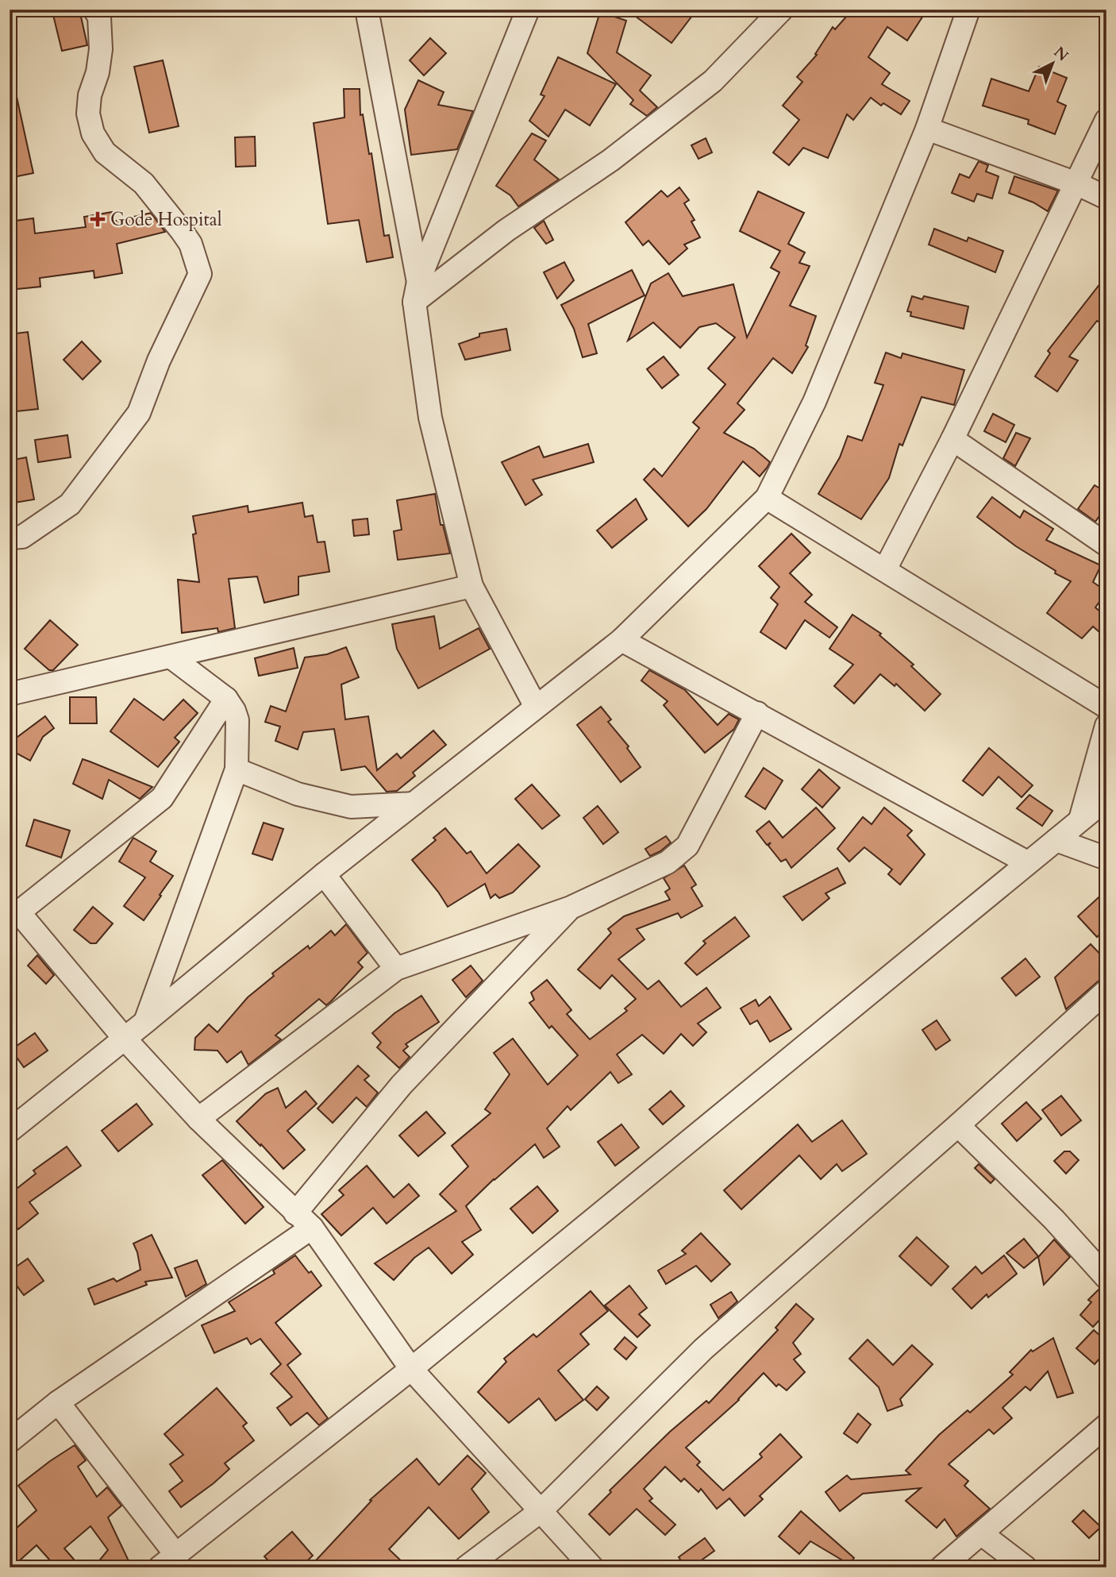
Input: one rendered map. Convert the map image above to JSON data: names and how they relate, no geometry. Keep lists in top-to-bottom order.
{
  "places": {
    "health": ["Gode Hospital"]
  },
  "north": "top right"
}
